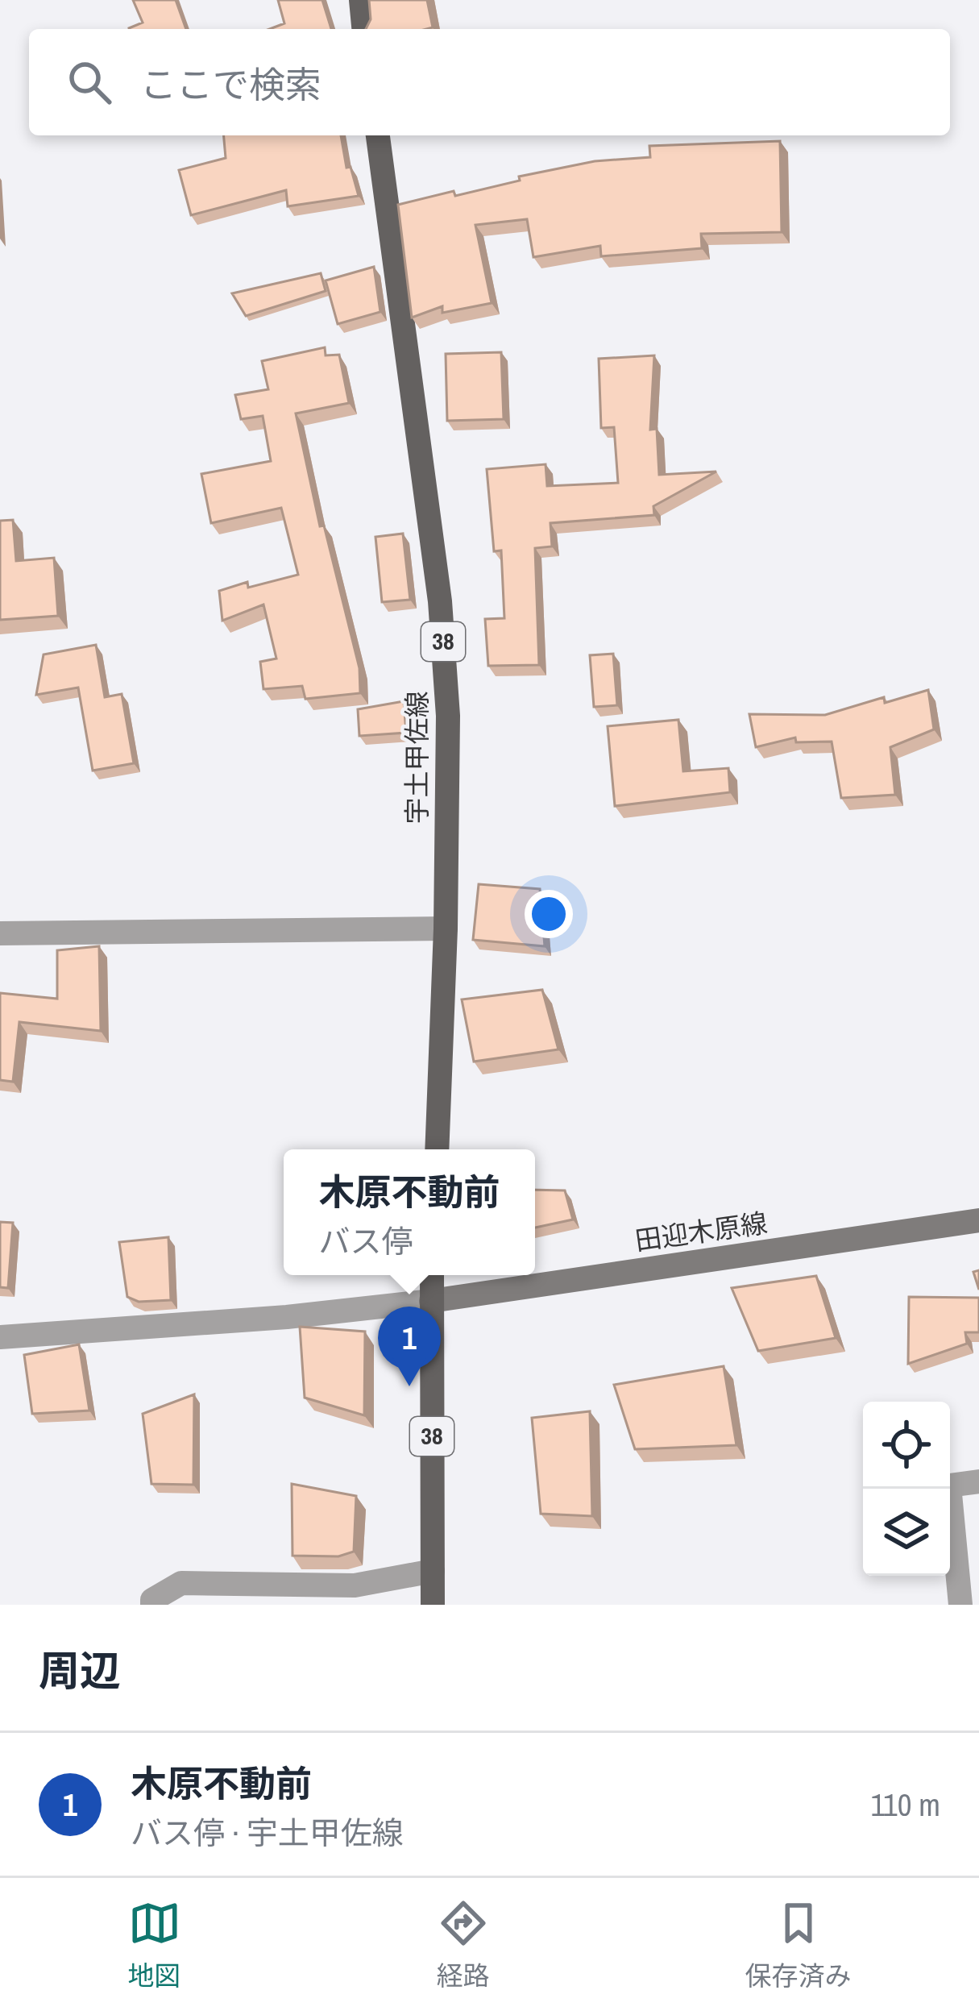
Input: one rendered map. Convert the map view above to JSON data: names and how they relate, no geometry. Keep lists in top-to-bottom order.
{
  "streets": {
    "main road": ["38", "宇土甲佐線", "田迎木原線"]
  },
  "crossings": [
    ["38", "田迎木原線"]
  ],
  "page": {
    "search": "ここで検索",
    "popup": ["木原不動前", "バス停"],
    "pins": "1",
    "heading": "周辺",
    "list": [
      {
        "mark": "1",
        "name": "木原不動前",
        "note": "バス停 · 宇土甲佐線",
        "value": "110 m"
      }
    ],
    "nav": ["地図", "経路", "保存済み"]
  }
}
